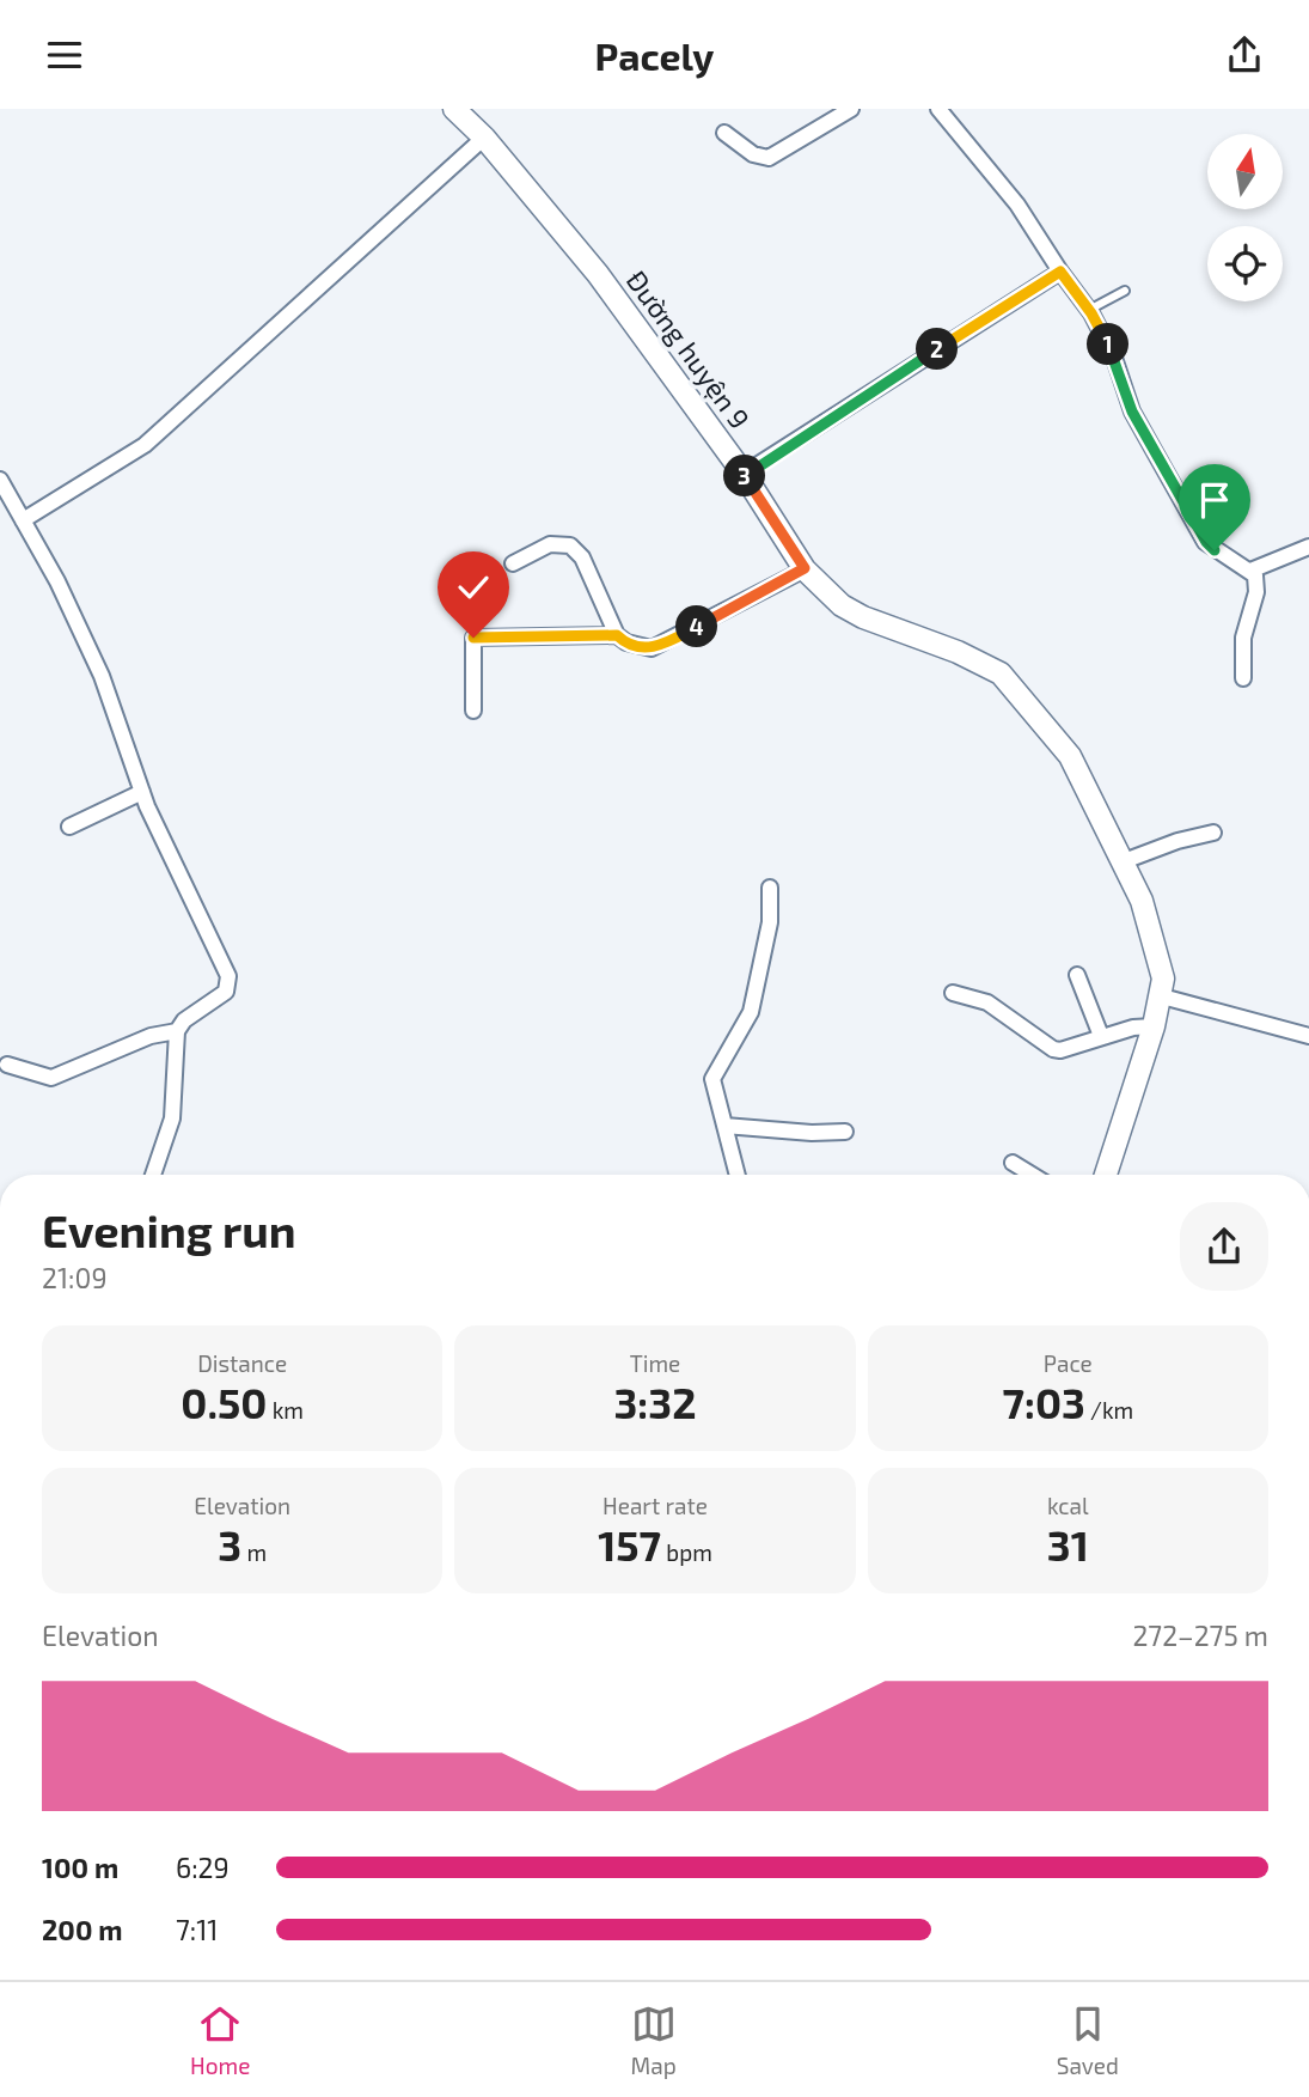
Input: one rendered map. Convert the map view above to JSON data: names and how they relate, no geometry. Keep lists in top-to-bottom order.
{
  "streets": {
    "street": ["Đường huyện 9"]
  },
  "north": "top",
  "page": {
    "header": "Pacely",
    "pins": [
      "1",
      "2",
      "3",
      "4"
    ],
    "heading": ["Evening run", "21:09"],
    "stats": [
      ["Distance", "0.50 km"],
      ["Time", "3:32"],
      ["Pace", "7:03 /km"],
      ["Elevation", "3 m"],
      ["Heart rate", "157 bpm"],
      ["kcal", "31"]
    ],
    "chart": ["Elevation", "272–275 m"],
    "list": [
      {
        "name": "100 m",
        "note": "6:29"
      },
      {
        "name": "200 m",
        "note": "7:11"
      }
    ],
    "tabs": ["Home", "Map", "Saved"]
  }
}
